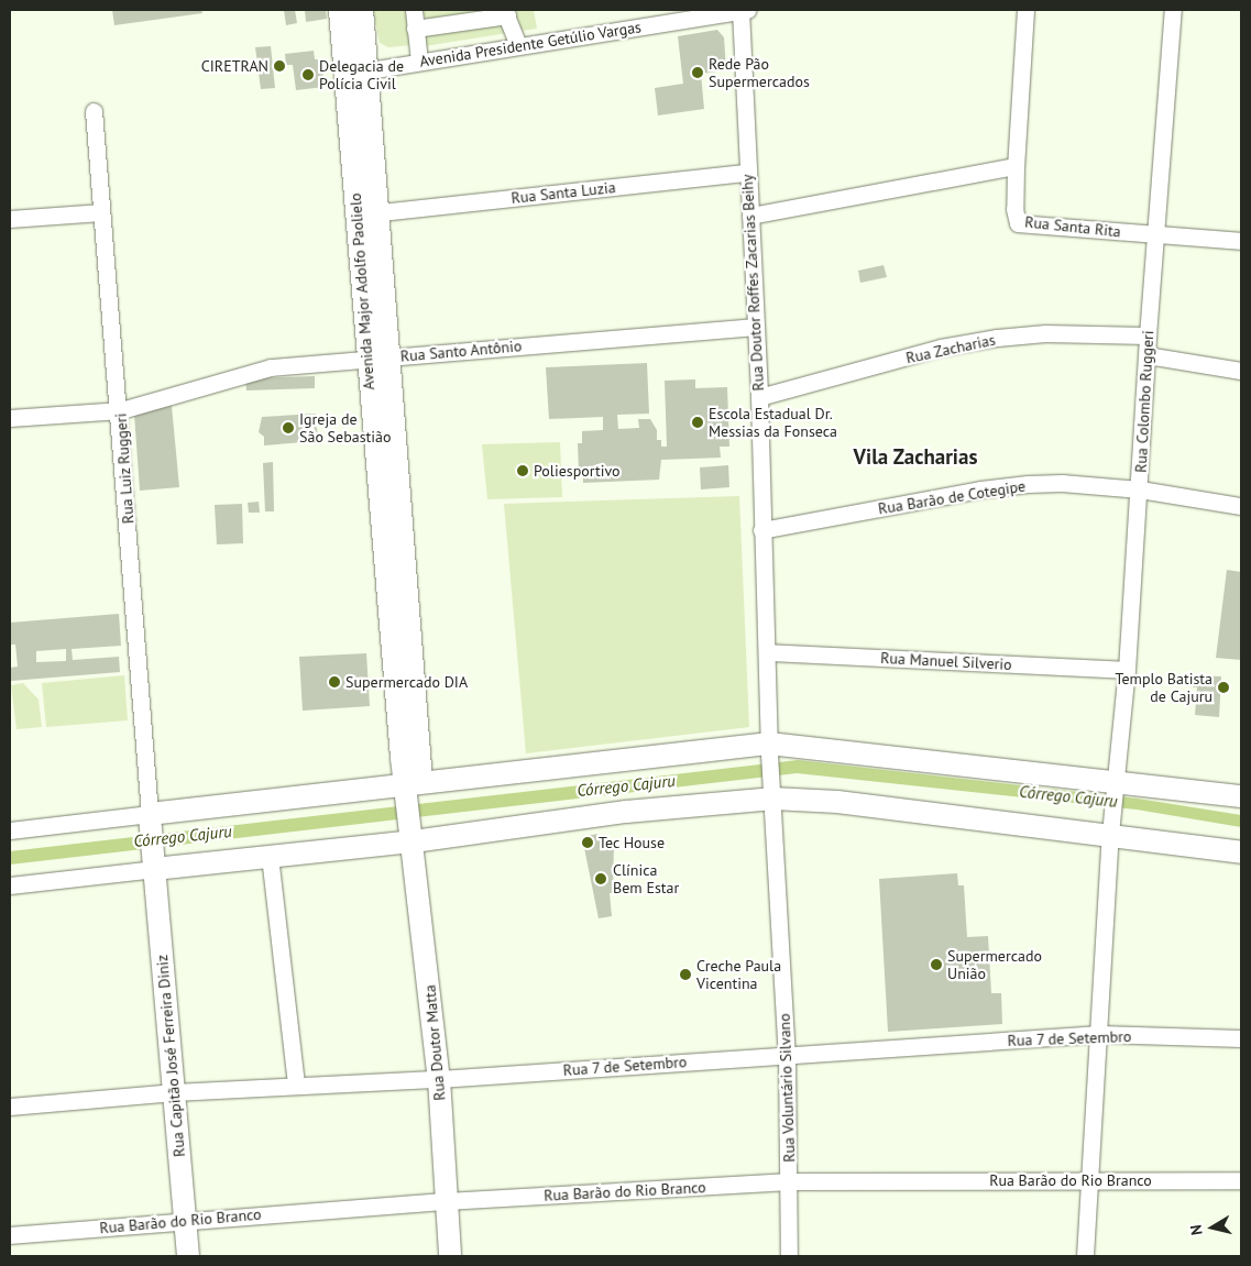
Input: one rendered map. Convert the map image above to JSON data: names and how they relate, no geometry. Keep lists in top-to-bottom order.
{
  "streets": {
    "main road": ["Avenida Major Adolfo Paolielo", "Rua Doutor Matta", "Rua Capitão José Ferreira Diniz"],
    "street": [
      "Avenida Presidente Getúlio Vargas",
      "Rua Santa Luzia",
      "Rua Santa Rita",
      "Rua Doutor Roffes Zacarias Beihy",
      "Rua Zacharias",
      "Rua Santo Antônio",
      "Rua Colombo Ruggeri",
      "Rua Luiz Ruggeri",
      "Rua Barão de Cotegipe",
      "Rua Manuel Silverio",
      "Rua 7 de Setembro",
      "Rua Voluntário Silvano",
      "Rua Barão do Rio Branco"
    ]
  },
  "crossings": [
    ["Avenida Presidente Getúlio Vargas", "Rua Doutor Roffes Zacarias Beihy"],
    ["Avenida Presidente Getúlio Vargas", "Avenida Major Adolfo Paolielo"],
    ["Rua Santa Luzia", "Rua Doutor Roffes Zacarias Beihy"],
    ["Rua Santa Luzia", "Avenida Major Adolfo Paolielo"],
    ["Rua Santa Rita", "Rua Colombo Ruggeri"],
    ["Rua Doutor Roffes Zacarias Beihy", "Rua Zacharias"],
    ["Rua Doutor Roffes Zacarias Beihy", "Rua Santo Antônio"],
    ["Rua Doutor Roffes Zacarias Beihy", "Rua Barão de Cotegipe"],
    ["Rua Doutor Roffes Zacarias Beihy", "Rua Manuel Silverio"],
    ["Rua Doutor Roffes Zacarias Beihy", "Rua Voluntário Silvano"],
    ["Avenida Major Adolfo Paolielo", "Rua Santo Antônio"],
    ["Avenida Major Adolfo Paolielo", "Rua Doutor Matta"],
    ["Rua Zacharias", "Rua Colombo Ruggeri"],
    ["Rua Santo Antônio", "Rua Luiz Ruggeri"],
    ["Rua Colombo Ruggeri", "Rua Barão de Cotegipe"],
    ["Rua Colombo Ruggeri", "Rua Manuel Silverio"],
    ["Rua Colombo Ruggeri", "Rua 7 de Setembro"],
    ["Rua Colombo Ruggeri", "Rua Barão do Rio Branco"],
    ["Rua Luiz Ruggeri", "Rua Capitão José Ferreira Diniz"],
    ["Rua 7 de Setembro", "Rua Doutor Matta"],
    ["Rua 7 de Setembro", "Rua Capitão José Ferreira Diniz"],
    ["Rua 7 de Setembro", "Rua Voluntário Silvano"],
    ["Rua Doutor Matta", "Rua Barão do Rio Branco"],
    ["Rua Capitão José Ferreira Diniz", "Rua Barão do Rio Branco"],
    ["Rua Voluntário Silvano", "Rua Barão do Rio Branco"]
  ],
  "districts": ["Vila Zacharias"],
  "water": ["Córrego Cajuru"],
  "places": [
    "CIRETRAN",
    "Rede Pão Supermercados",
    "Delegacia de Polícia Civil",
    "Escola Estadual Dr. Messias da Fonseca",
    "Igreja de São Sebastião",
    "Poliesportivo",
    "Supermercado DIA",
    "Templo Batista de Cajuru",
    "Tec House",
    "Clínica Bem Estar",
    "Supermercado União",
    "Creche Paula Vicentina"
  ],
  "north": "left"
}
